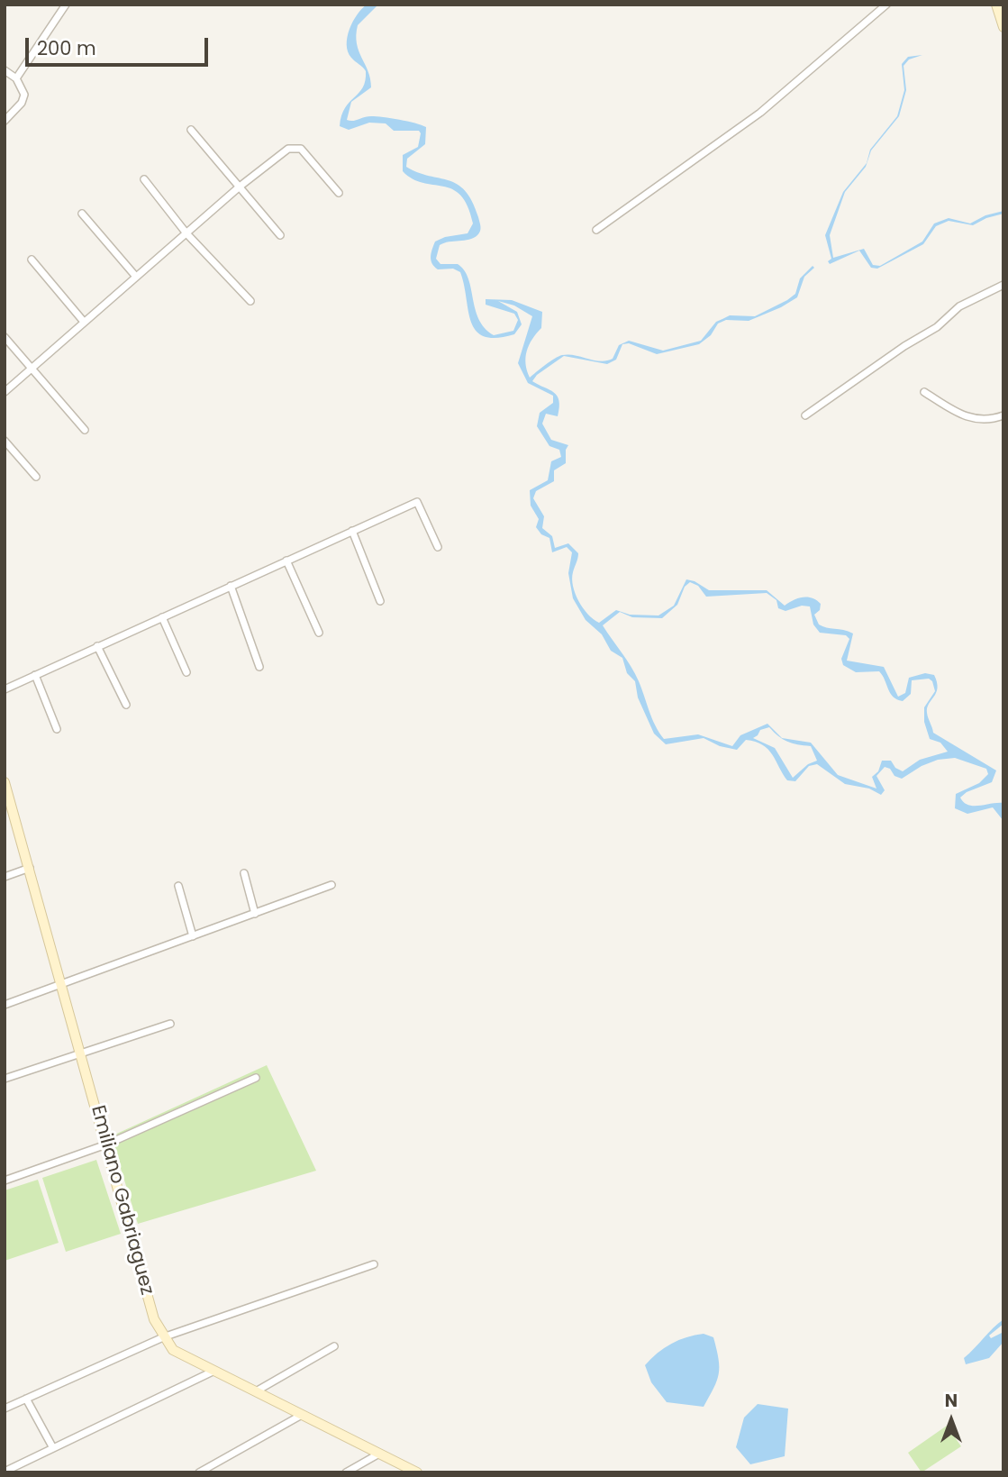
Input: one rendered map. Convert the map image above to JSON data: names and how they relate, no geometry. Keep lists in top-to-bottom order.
{
  "streets": {
    "main road": ["Emiliano Gabriaguez"]
  },
  "scale_bar": "200 m",
  "north": "top"
}
